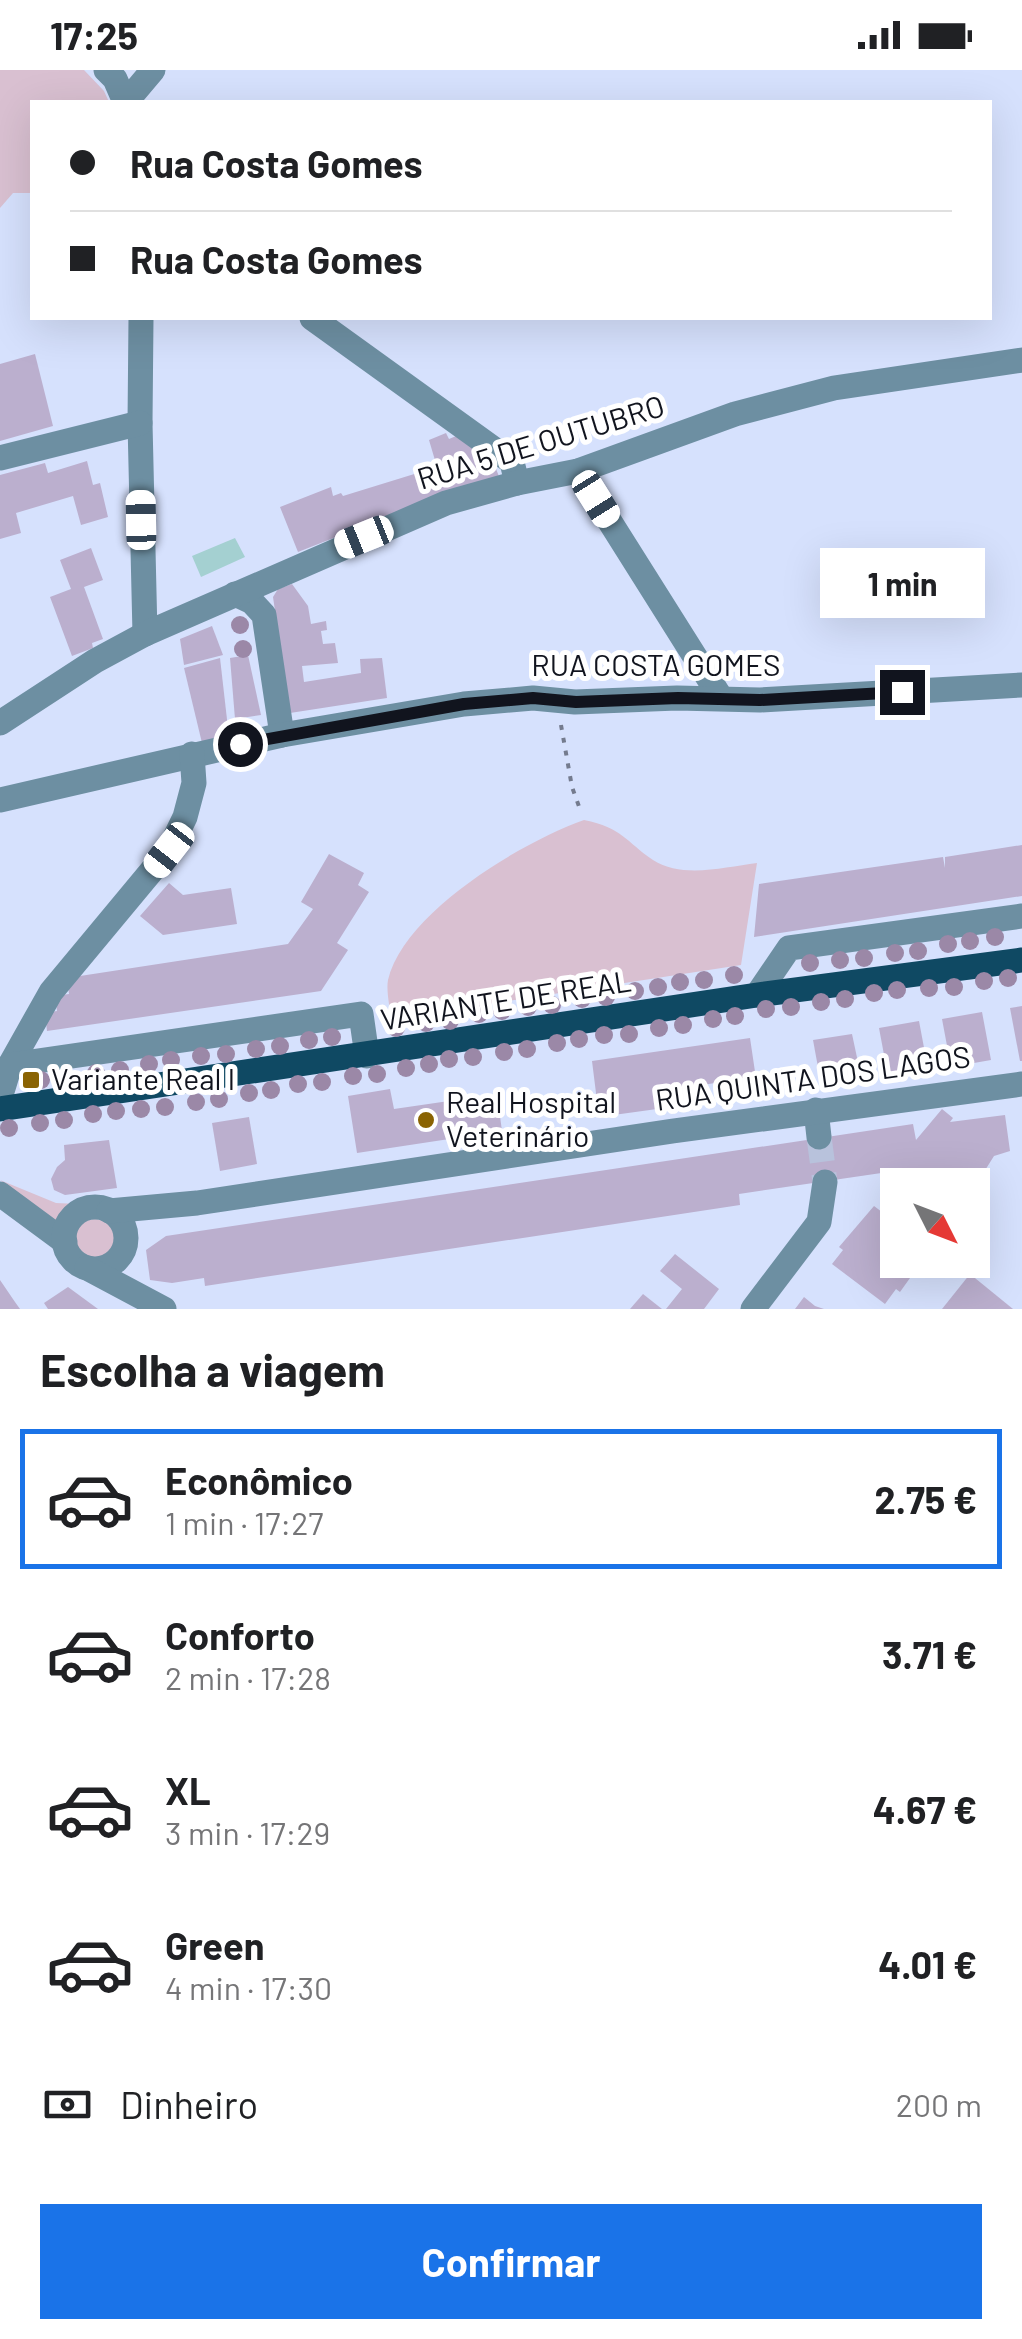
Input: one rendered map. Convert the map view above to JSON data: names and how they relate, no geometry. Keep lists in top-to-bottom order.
{
  "streets": {
    "main road": ["VARIANTE DE REAL"],
    "street": ["RUA 5 DE OUTUBRO", "RUA COSTA GOMES", "RUA QUINTA DOS LAGOS"]
  },
  "places": {
    "transit": ["Variante Real I"],
    "other": ["Real Hospital Veterinário"]
  },
  "north": "bottom right",
  "page": {
    "status": "17:25",
    "banner": ["Rua Costa Gomes", "Rua Costa Gomes"],
    "bubble": "1 min",
    "heading": "Escolha a viagem",
    "list": [
      {
        "name": "Econômico",
        "note": "1 min · 17:27",
        "value": "2.75 €"
      },
      {
        "name": "Conforto",
        "note": "2 min · 17:28",
        "value": "3.71 €"
      },
      {
        "name": "XL",
        "note": "3 min · 17:29",
        "value": "4.67 €"
      },
      {
        "name": "Green",
        "note": "4 min · 17:30",
        "value": "4.01 €"
      }
    ],
    "pay": ["Dinheiro", "200 m"],
    "buttons": "Confirmar"
  }
}
